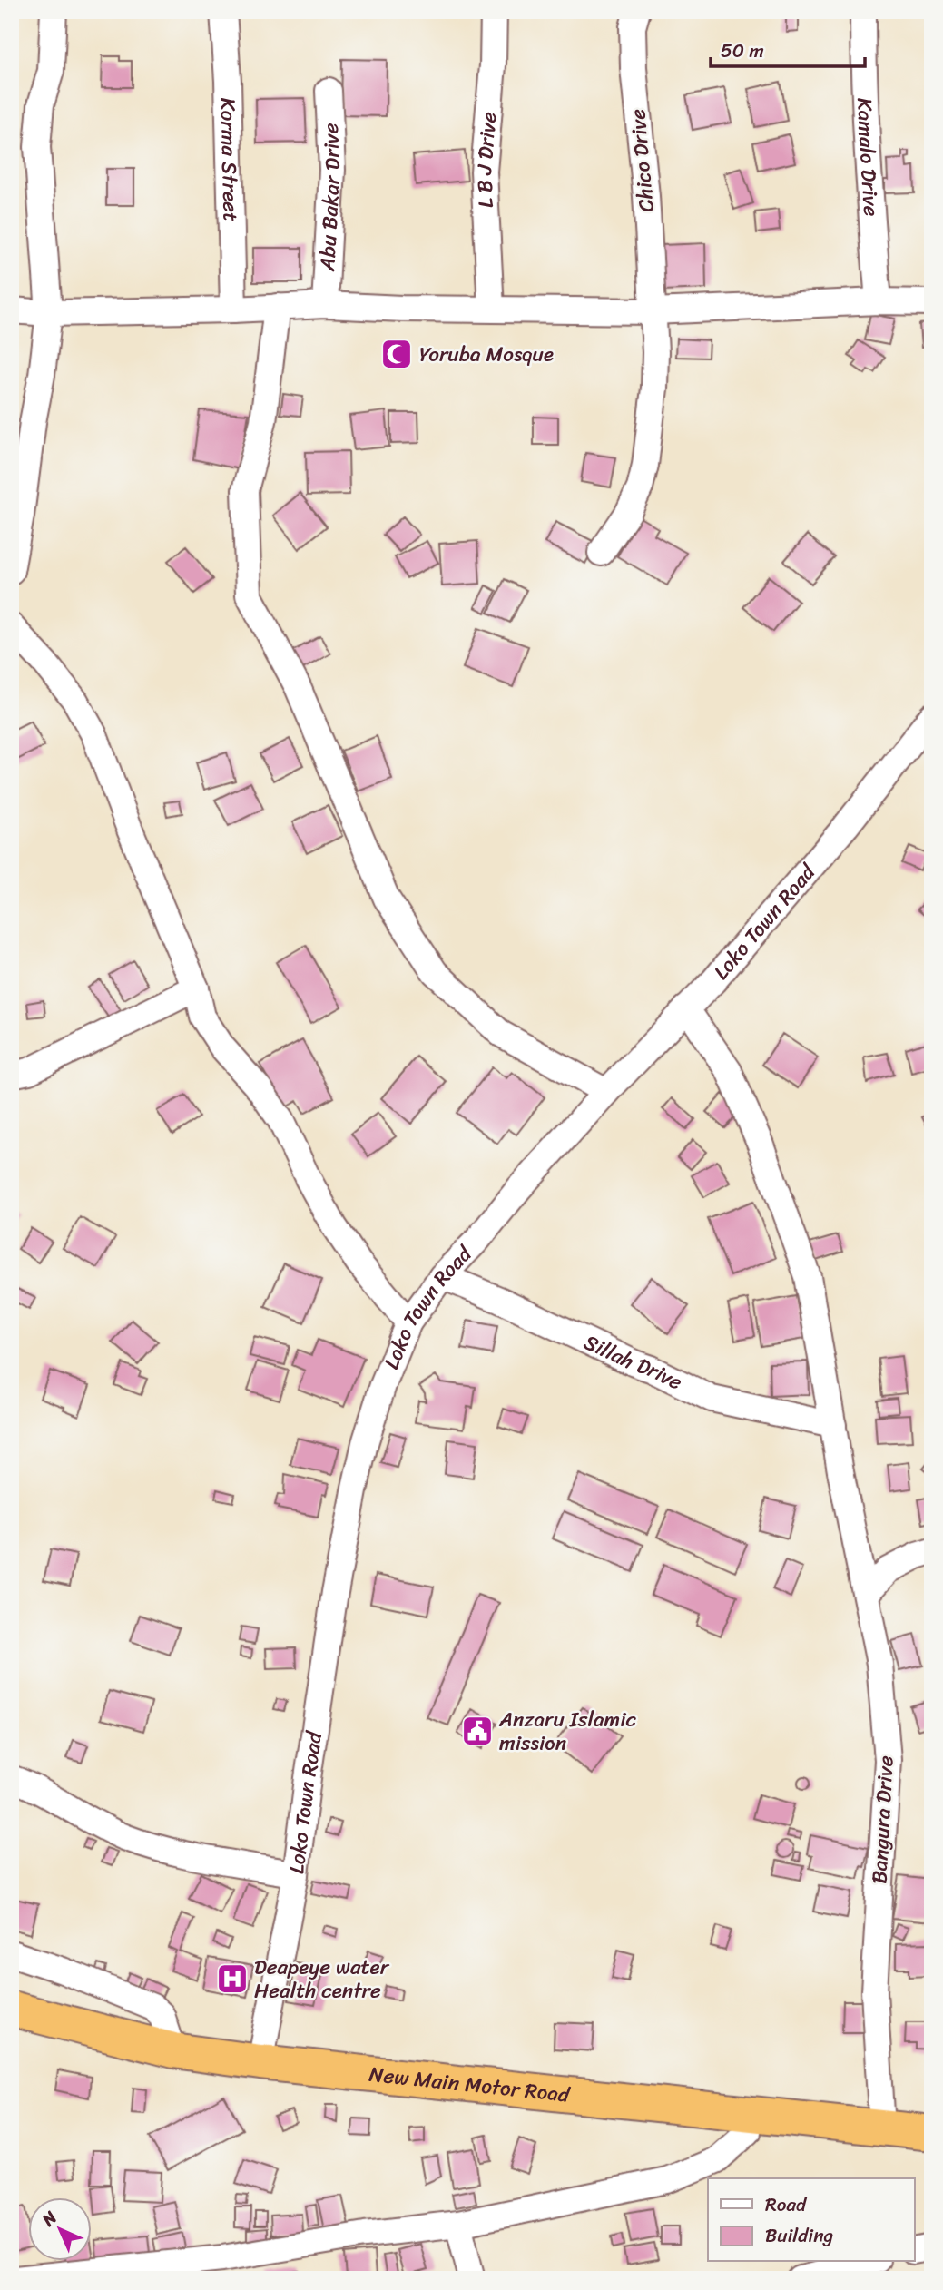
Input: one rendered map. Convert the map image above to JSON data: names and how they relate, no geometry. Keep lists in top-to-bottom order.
{
  "streets": {
    "highway": ["New Main Motor Road"],
    "street": [
      "Kamalo Drive",
      "Korma Street",
      "L B J Drive",
      "Chico Drive",
      "Abu Bakar Drive",
      "Loko Town Road",
      "Sillah Drive",
      "Bangura Drive"
    ]
  },
  "crossings": [
    ["Loko Town Road", "Sillah Drive"],
    ["Loko Town Road", "Bangura Drive"],
    ["Loko Town Road", "New Main Motor Road"],
    ["Sillah Drive", "Bangura Drive"],
    ["Bangura Drive", "New Main Motor Road"]
  ],
  "places": {
    "mosque": ["Yoruba Mosque"],
    "public building": ["Anzaru Islamic mission"],
    "hospital": ["Deapeye water Health centre"]
  },
  "legend": ["Road", "Building"],
  "scale_bar": "50 m",
  "north": "top left"
}
